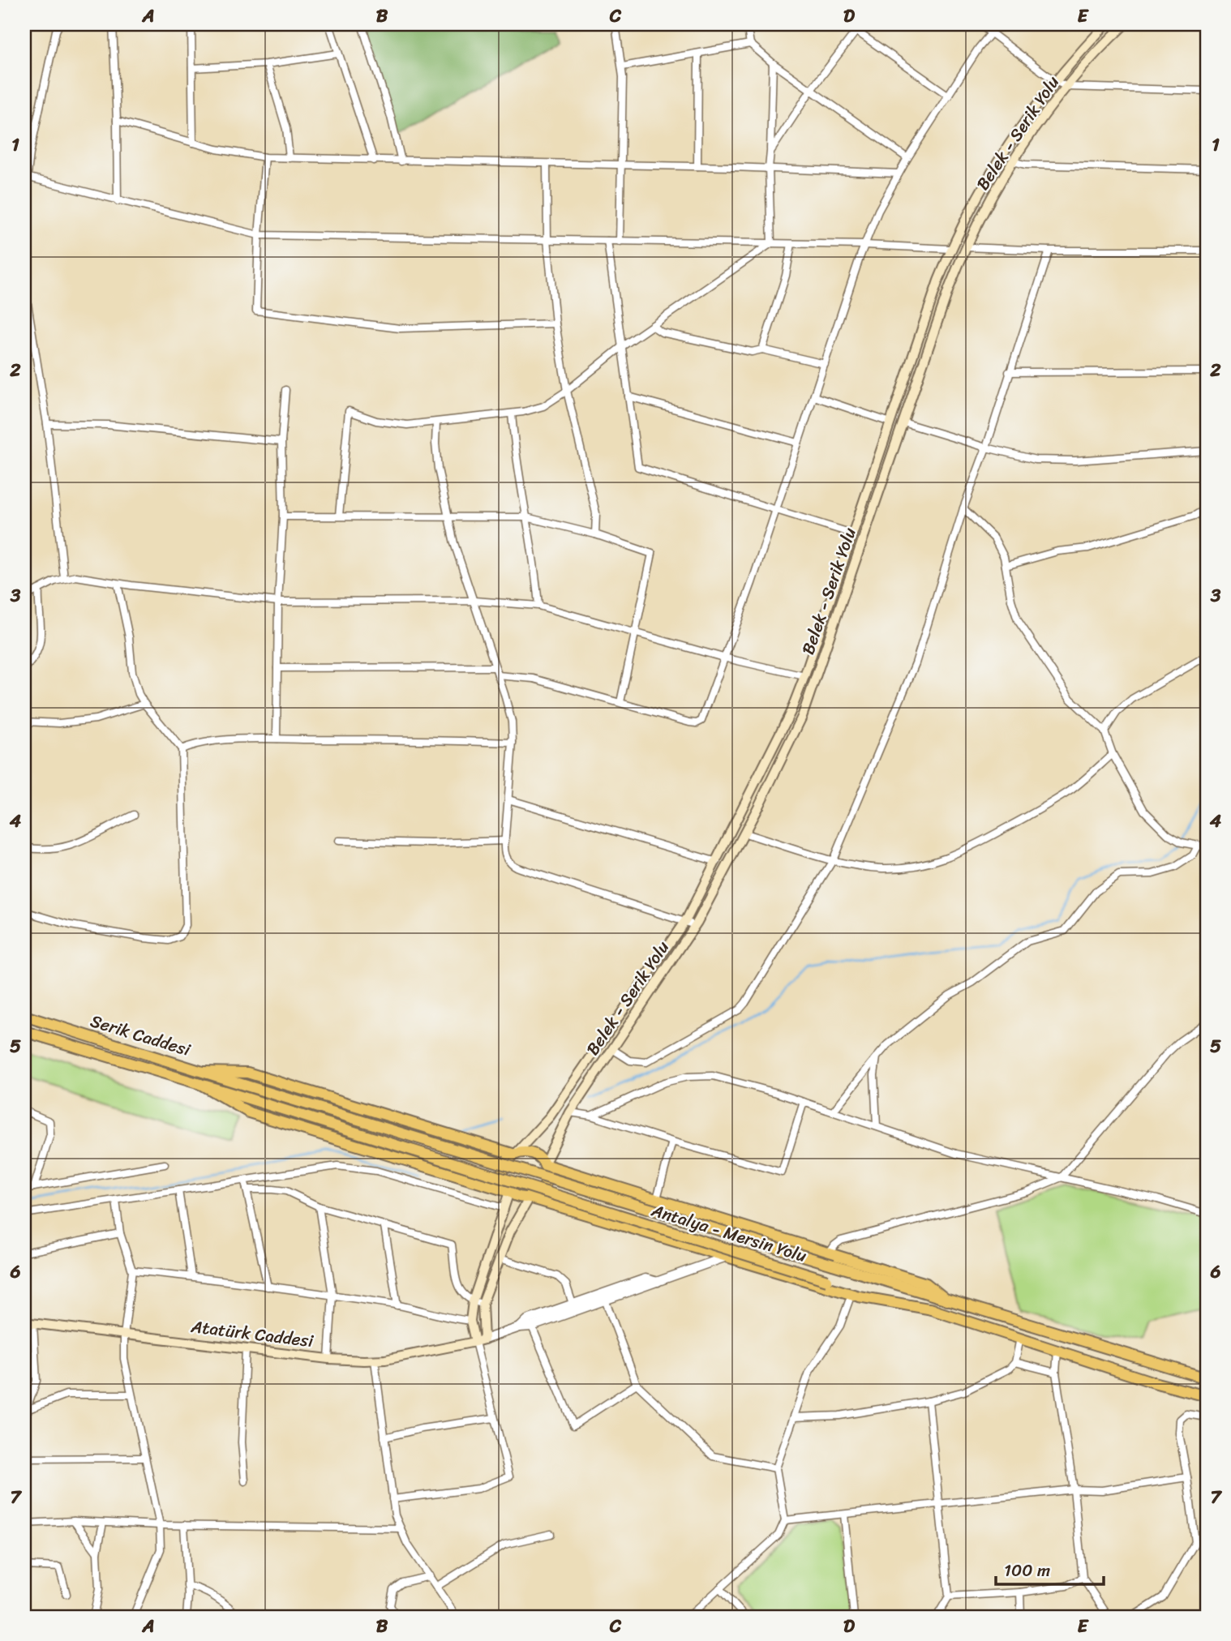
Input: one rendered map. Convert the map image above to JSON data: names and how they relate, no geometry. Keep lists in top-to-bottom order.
{
  "streets": {
    "highway": ["Serik Caddesi", "Antalya - Mersin Yolu"],
    "main road": ["Belek - Serik Yolu", "Atatürk Caddesi"]
  },
  "crossings": [
    ["Serik Caddesi", "Antalya - Mersin Yolu"]
  ],
  "scale_bar": "100 m",
  "grid": {
    "columns": [
      "A",
      "B",
      "C",
      "D",
      "E"
    ],
    "rows": [
      "1",
      "2",
      "3",
      "4",
      "5",
      "6",
      "7"
    ]
  }
}
